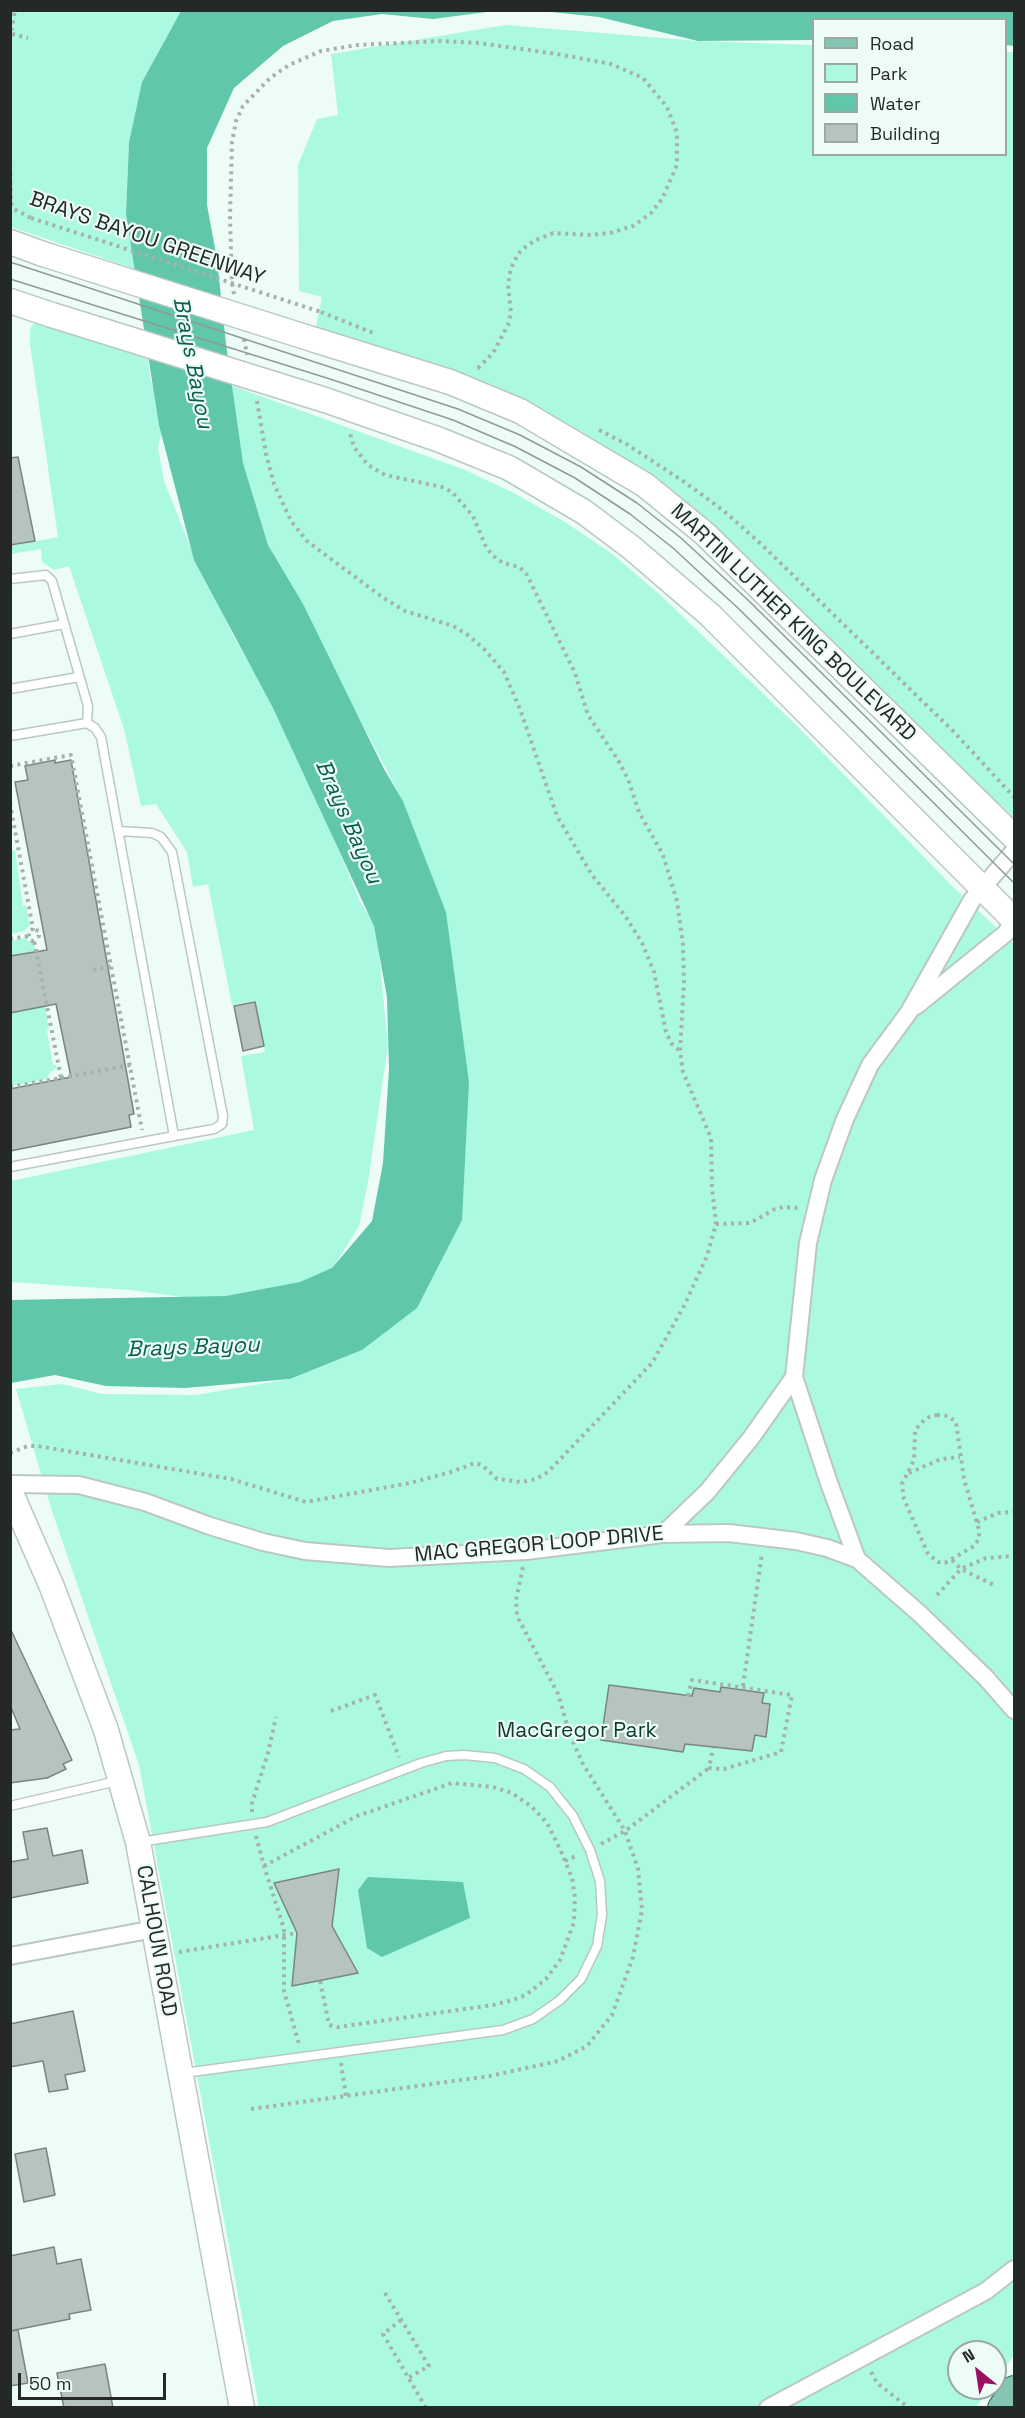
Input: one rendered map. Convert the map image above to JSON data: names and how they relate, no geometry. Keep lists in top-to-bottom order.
{
  "streets": {
    "main road": ["MARTIN LUTHER KING BOULEVARD", "CALHOUN ROAD"],
    "street": ["MAC GREGOR LOOP DRIVE"],
    "path": ["BRAYS BAYOU GREENWAY"]
  },
  "water": ["Brays Bayou"],
  "parks": ["MacGregor Park"],
  "legend": [
    "Road",
    "Park",
    "Water",
    "Building"
  ],
  "scale_bar": "50 m",
  "north": "top left"
}
